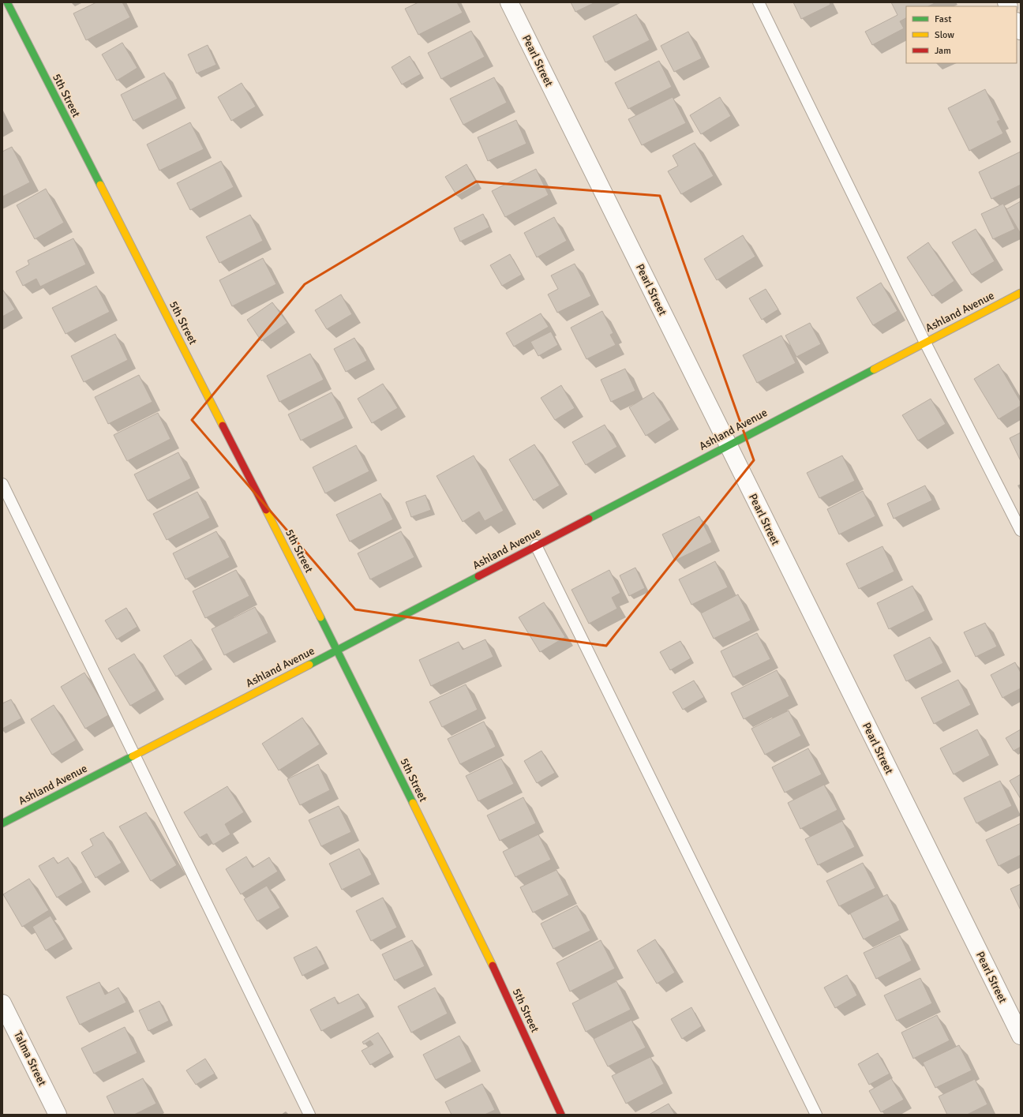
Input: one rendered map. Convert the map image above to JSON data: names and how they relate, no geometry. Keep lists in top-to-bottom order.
{
  "streets": {
    "street": [
      "Pearl Street",
      "5th Street",
      "Ashland Avenue",
      "Talma Street"
    ]
  },
  "crossings": [
    ["Pearl Street", "Ashland Avenue"],
    ["5th Street", "Ashland Avenue"]
  ],
  "legend": ["Fast", "Slow", "Jam"]
}
